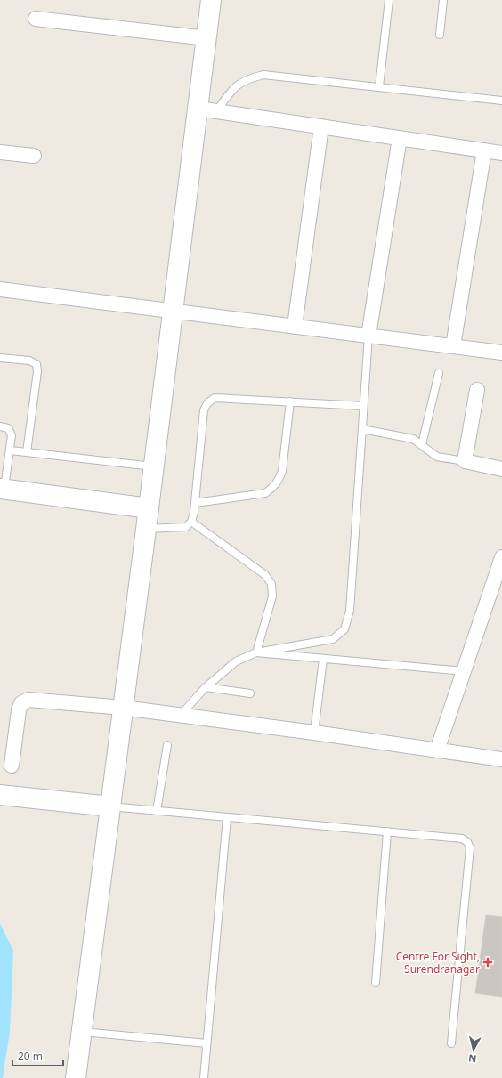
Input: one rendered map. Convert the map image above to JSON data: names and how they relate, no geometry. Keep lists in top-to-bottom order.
{
  "places": {
    "health": ["Centre For Sight, Surendranagar"]
  },
  "scale_bar": "20 m",
  "north": "bottom"
}
